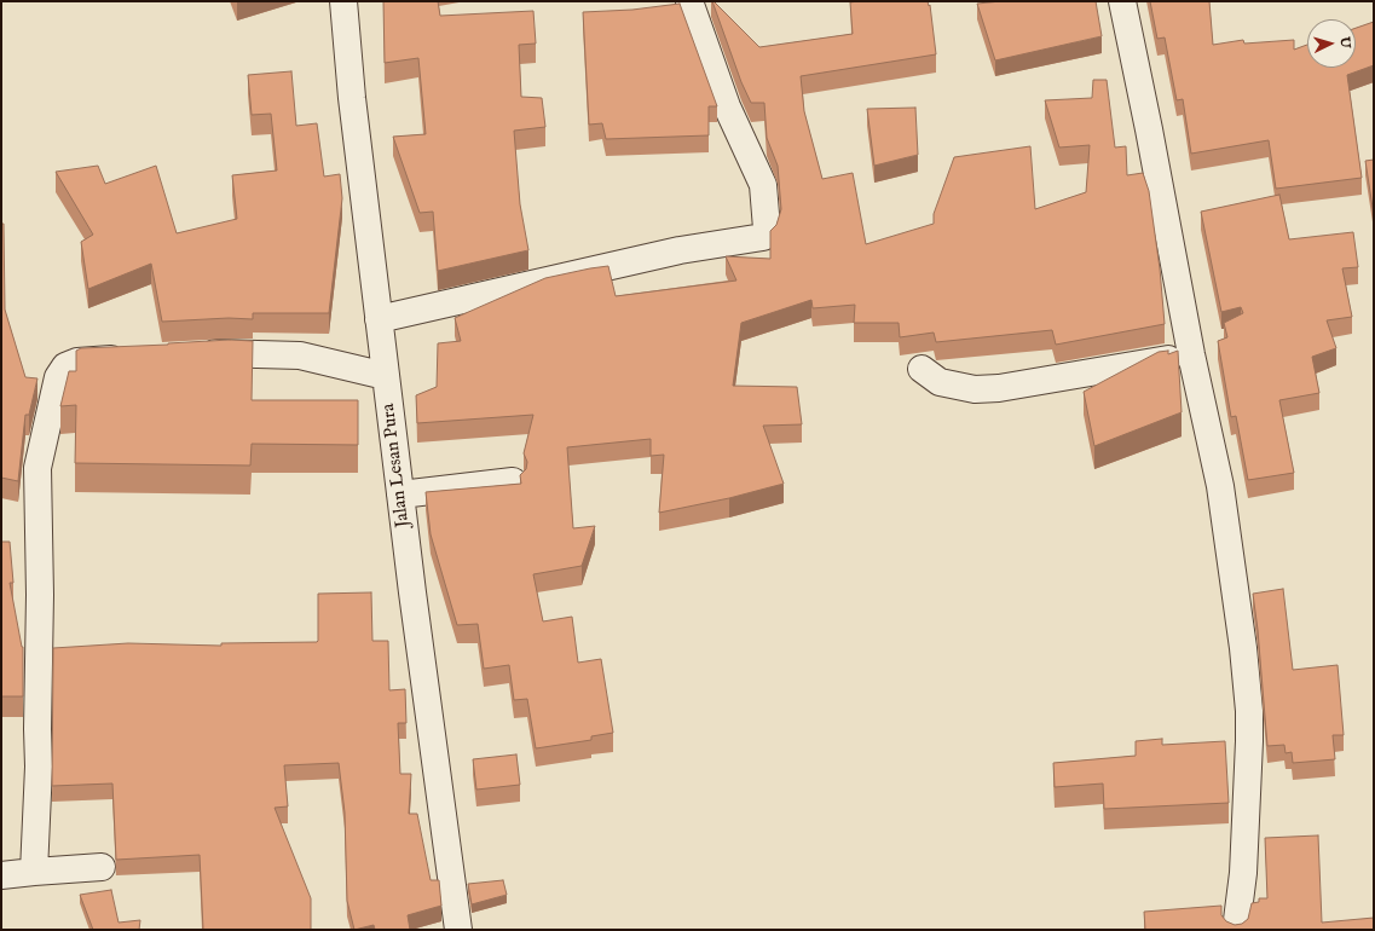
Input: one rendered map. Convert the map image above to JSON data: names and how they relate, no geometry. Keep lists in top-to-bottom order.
{
  "streets": {
    "street": ["Jalan Lesan Pura"]
  },
  "north": "right"
}
